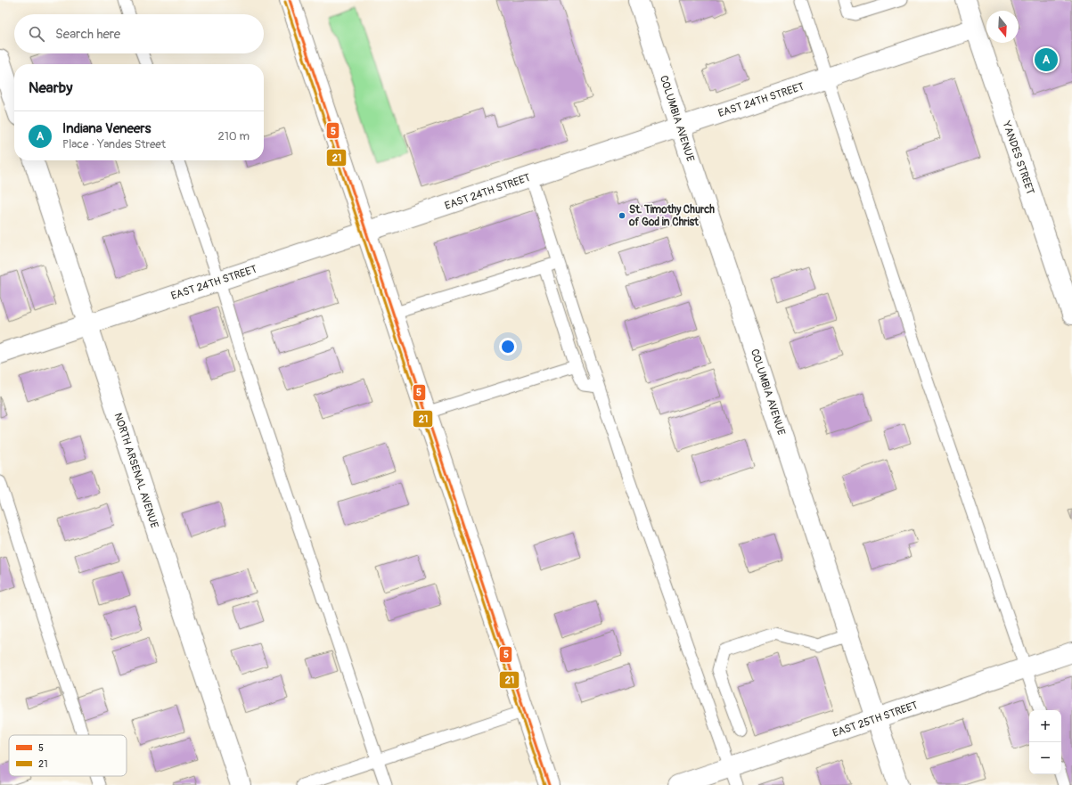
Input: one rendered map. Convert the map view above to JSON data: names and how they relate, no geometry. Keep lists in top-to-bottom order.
{
  "streets": {
    "street": [
      "EAST 24TH STREET",
      "COLUMBIA AVENUE",
      "YANDES STREET",
      "NORTH ARSENAL AVENUE",
      "EAST 25TH STREET"
    ]
  },
  "crossings": [
    ["EAST 24TH STREET", "COLUMBIA AVENUE"],
    ["EAST 24TH STREET", "YANDES STREET"],
    ["EAST 24TH STREET", "NORTH ARSENAL AVENUE"],
    ["COLUMBIA AVENUE", "EAST 25TH STREET"]
  ],
  "places": ["St. Timothy Church of God in Christ"],
  "lines": ["transit line 5", "transit line 21"],
  "legend": ["5", "21"],
  "north": "bottom",
  "page": {
    "search": "Search here",
    "pins": "A",
    "heading": "Nearby",
    "list": [
      {
        "mark": "A",
        "name": "Indiana Veneers",
        "note": "Place · Yandes Street",
        "value": "210 m"
      }
    ],
    "map_buttons": ["+", "−"]
  }
}
